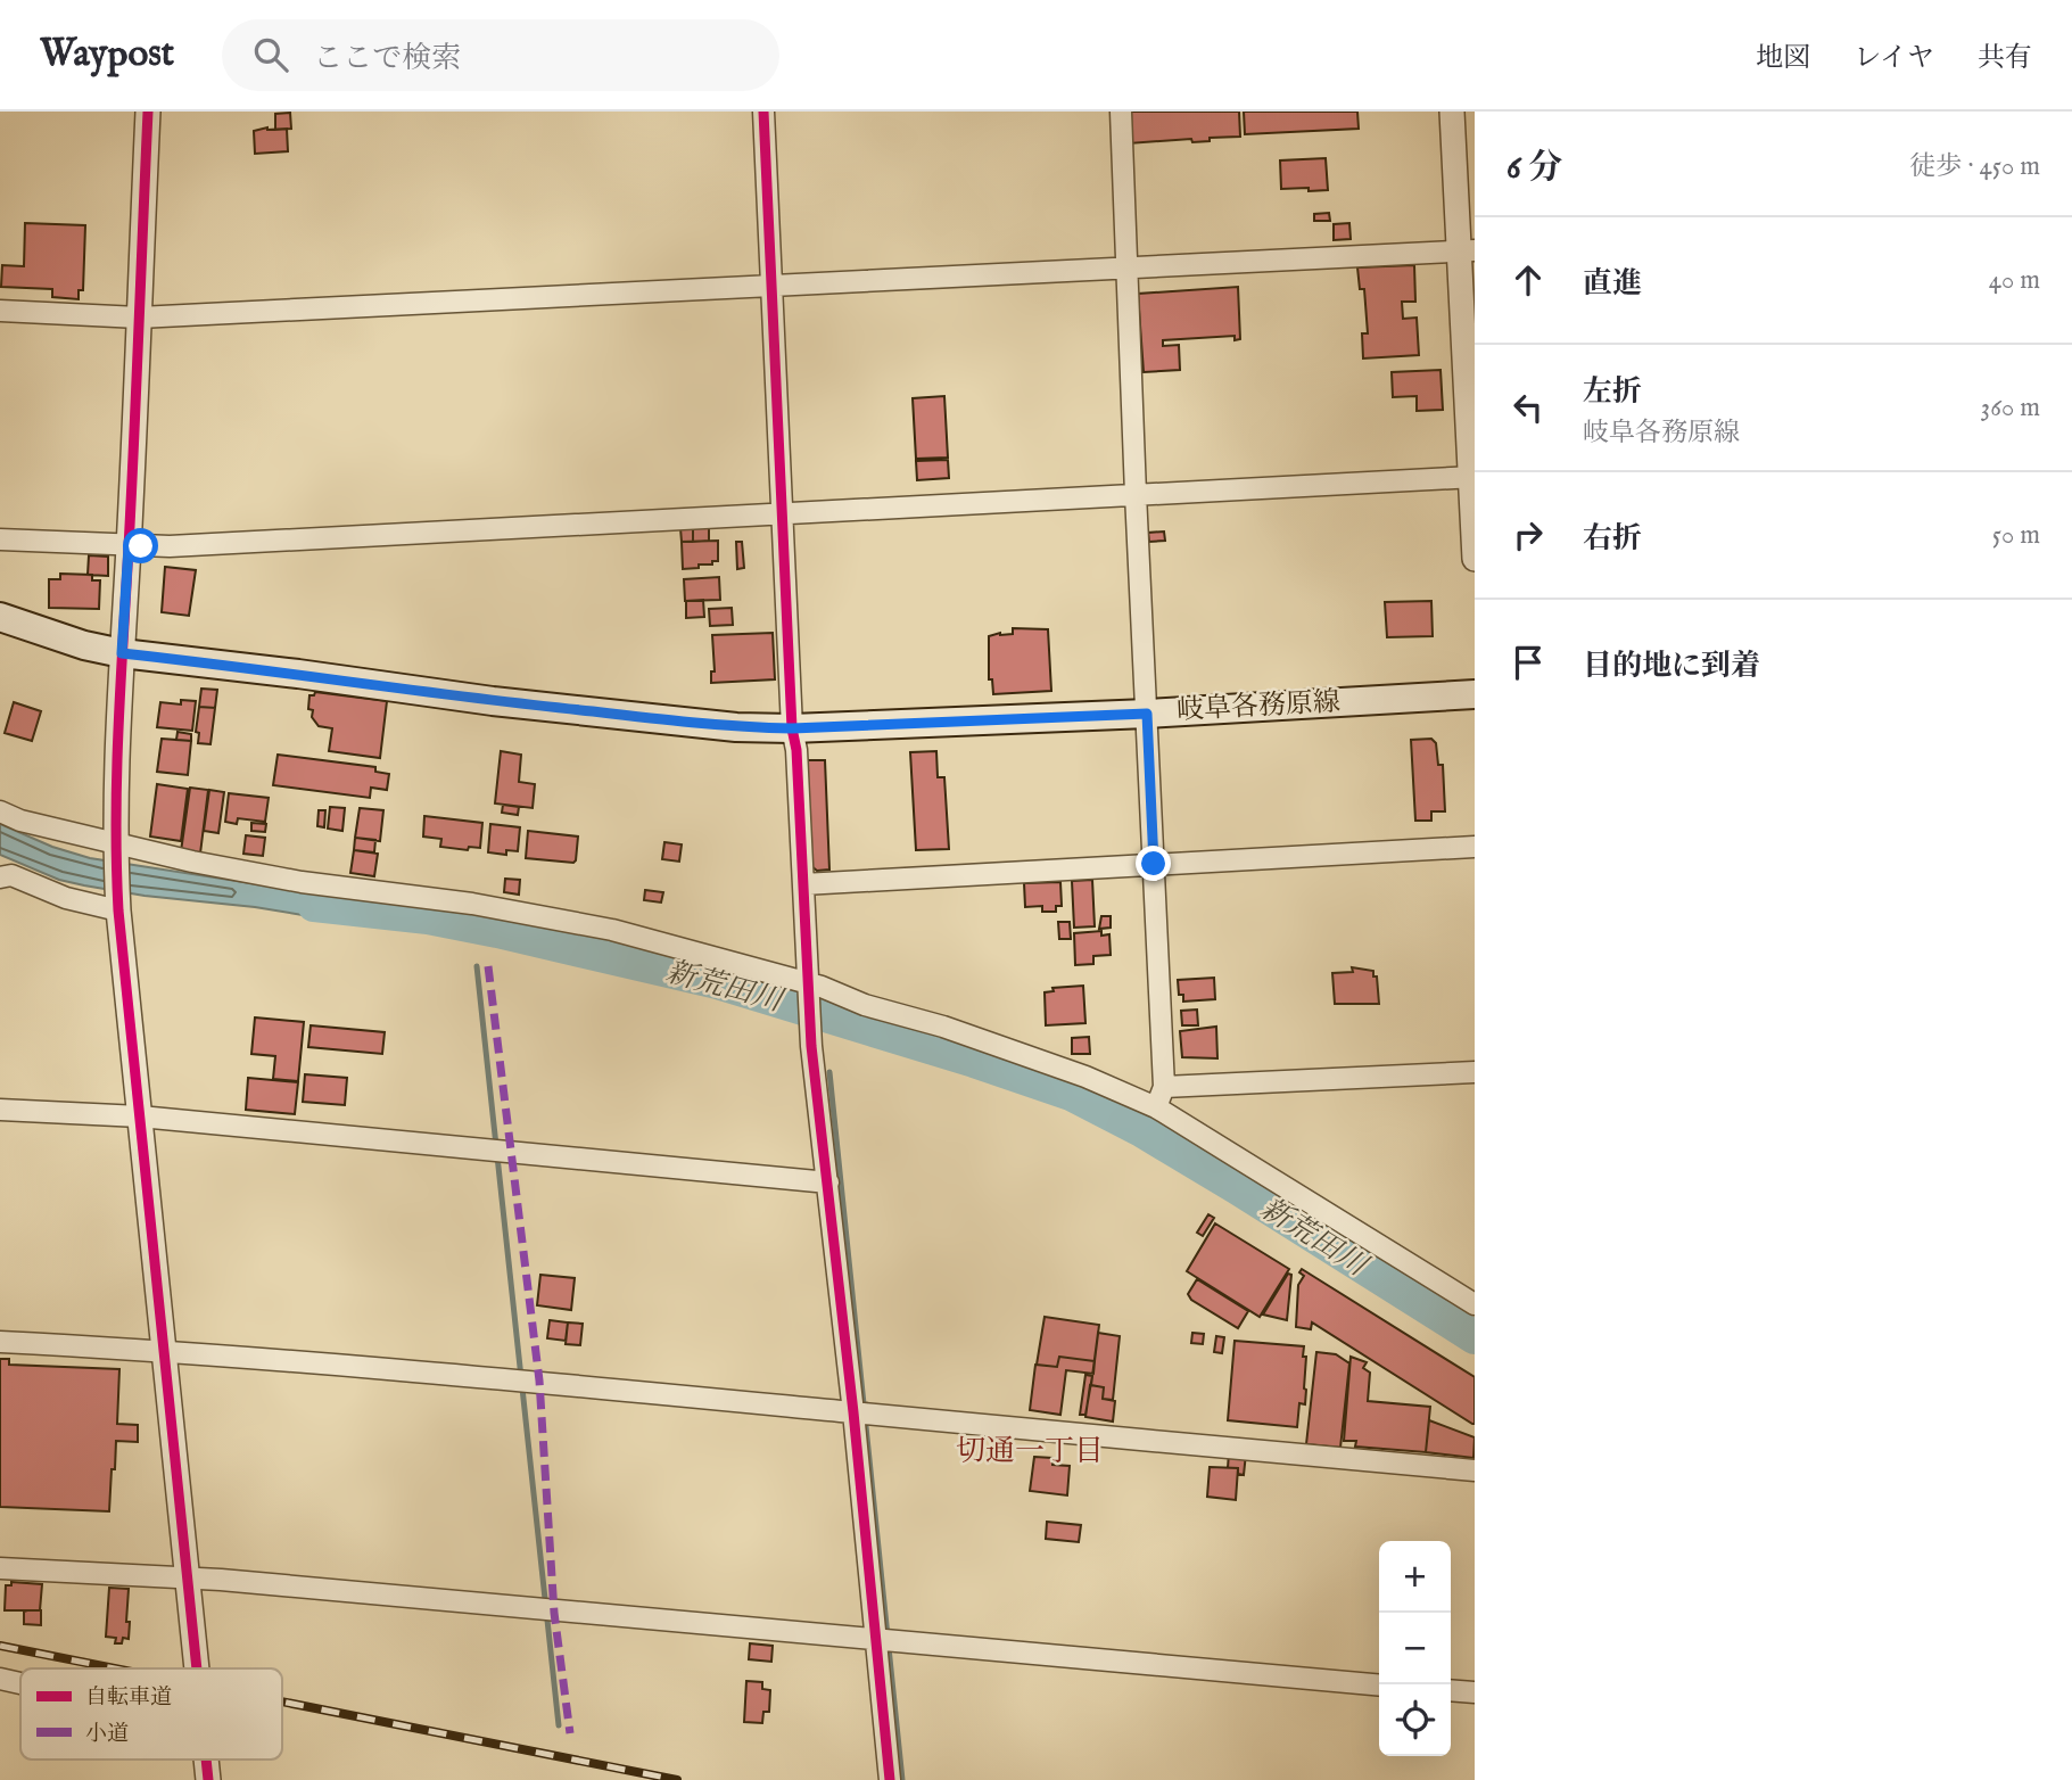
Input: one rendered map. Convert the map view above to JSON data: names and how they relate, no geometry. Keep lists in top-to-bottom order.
{
  "streets": {
    "main road": ["岐阜各務原線"]
  },
  "districts": ["切通一丁目"],
  "water": ["新荒田川"],
  "legend": ["自転車道", "小道"],
  "page": {
    "header": "Waypost",
    "search": "ここで検索",
    "nav": ["地図", "レイヤ", "共有"],
    "heading": ["6 分", "徒歩 · 450 m"],
    "list": [
      ["直進", "40 m"],
      ["左折", "岐阜各務原線", "360 m"],
      ["右折", "50 m"],
      "目的地に到着"
    ],
    "map_buttons": ["+", "−"]
  }
}
